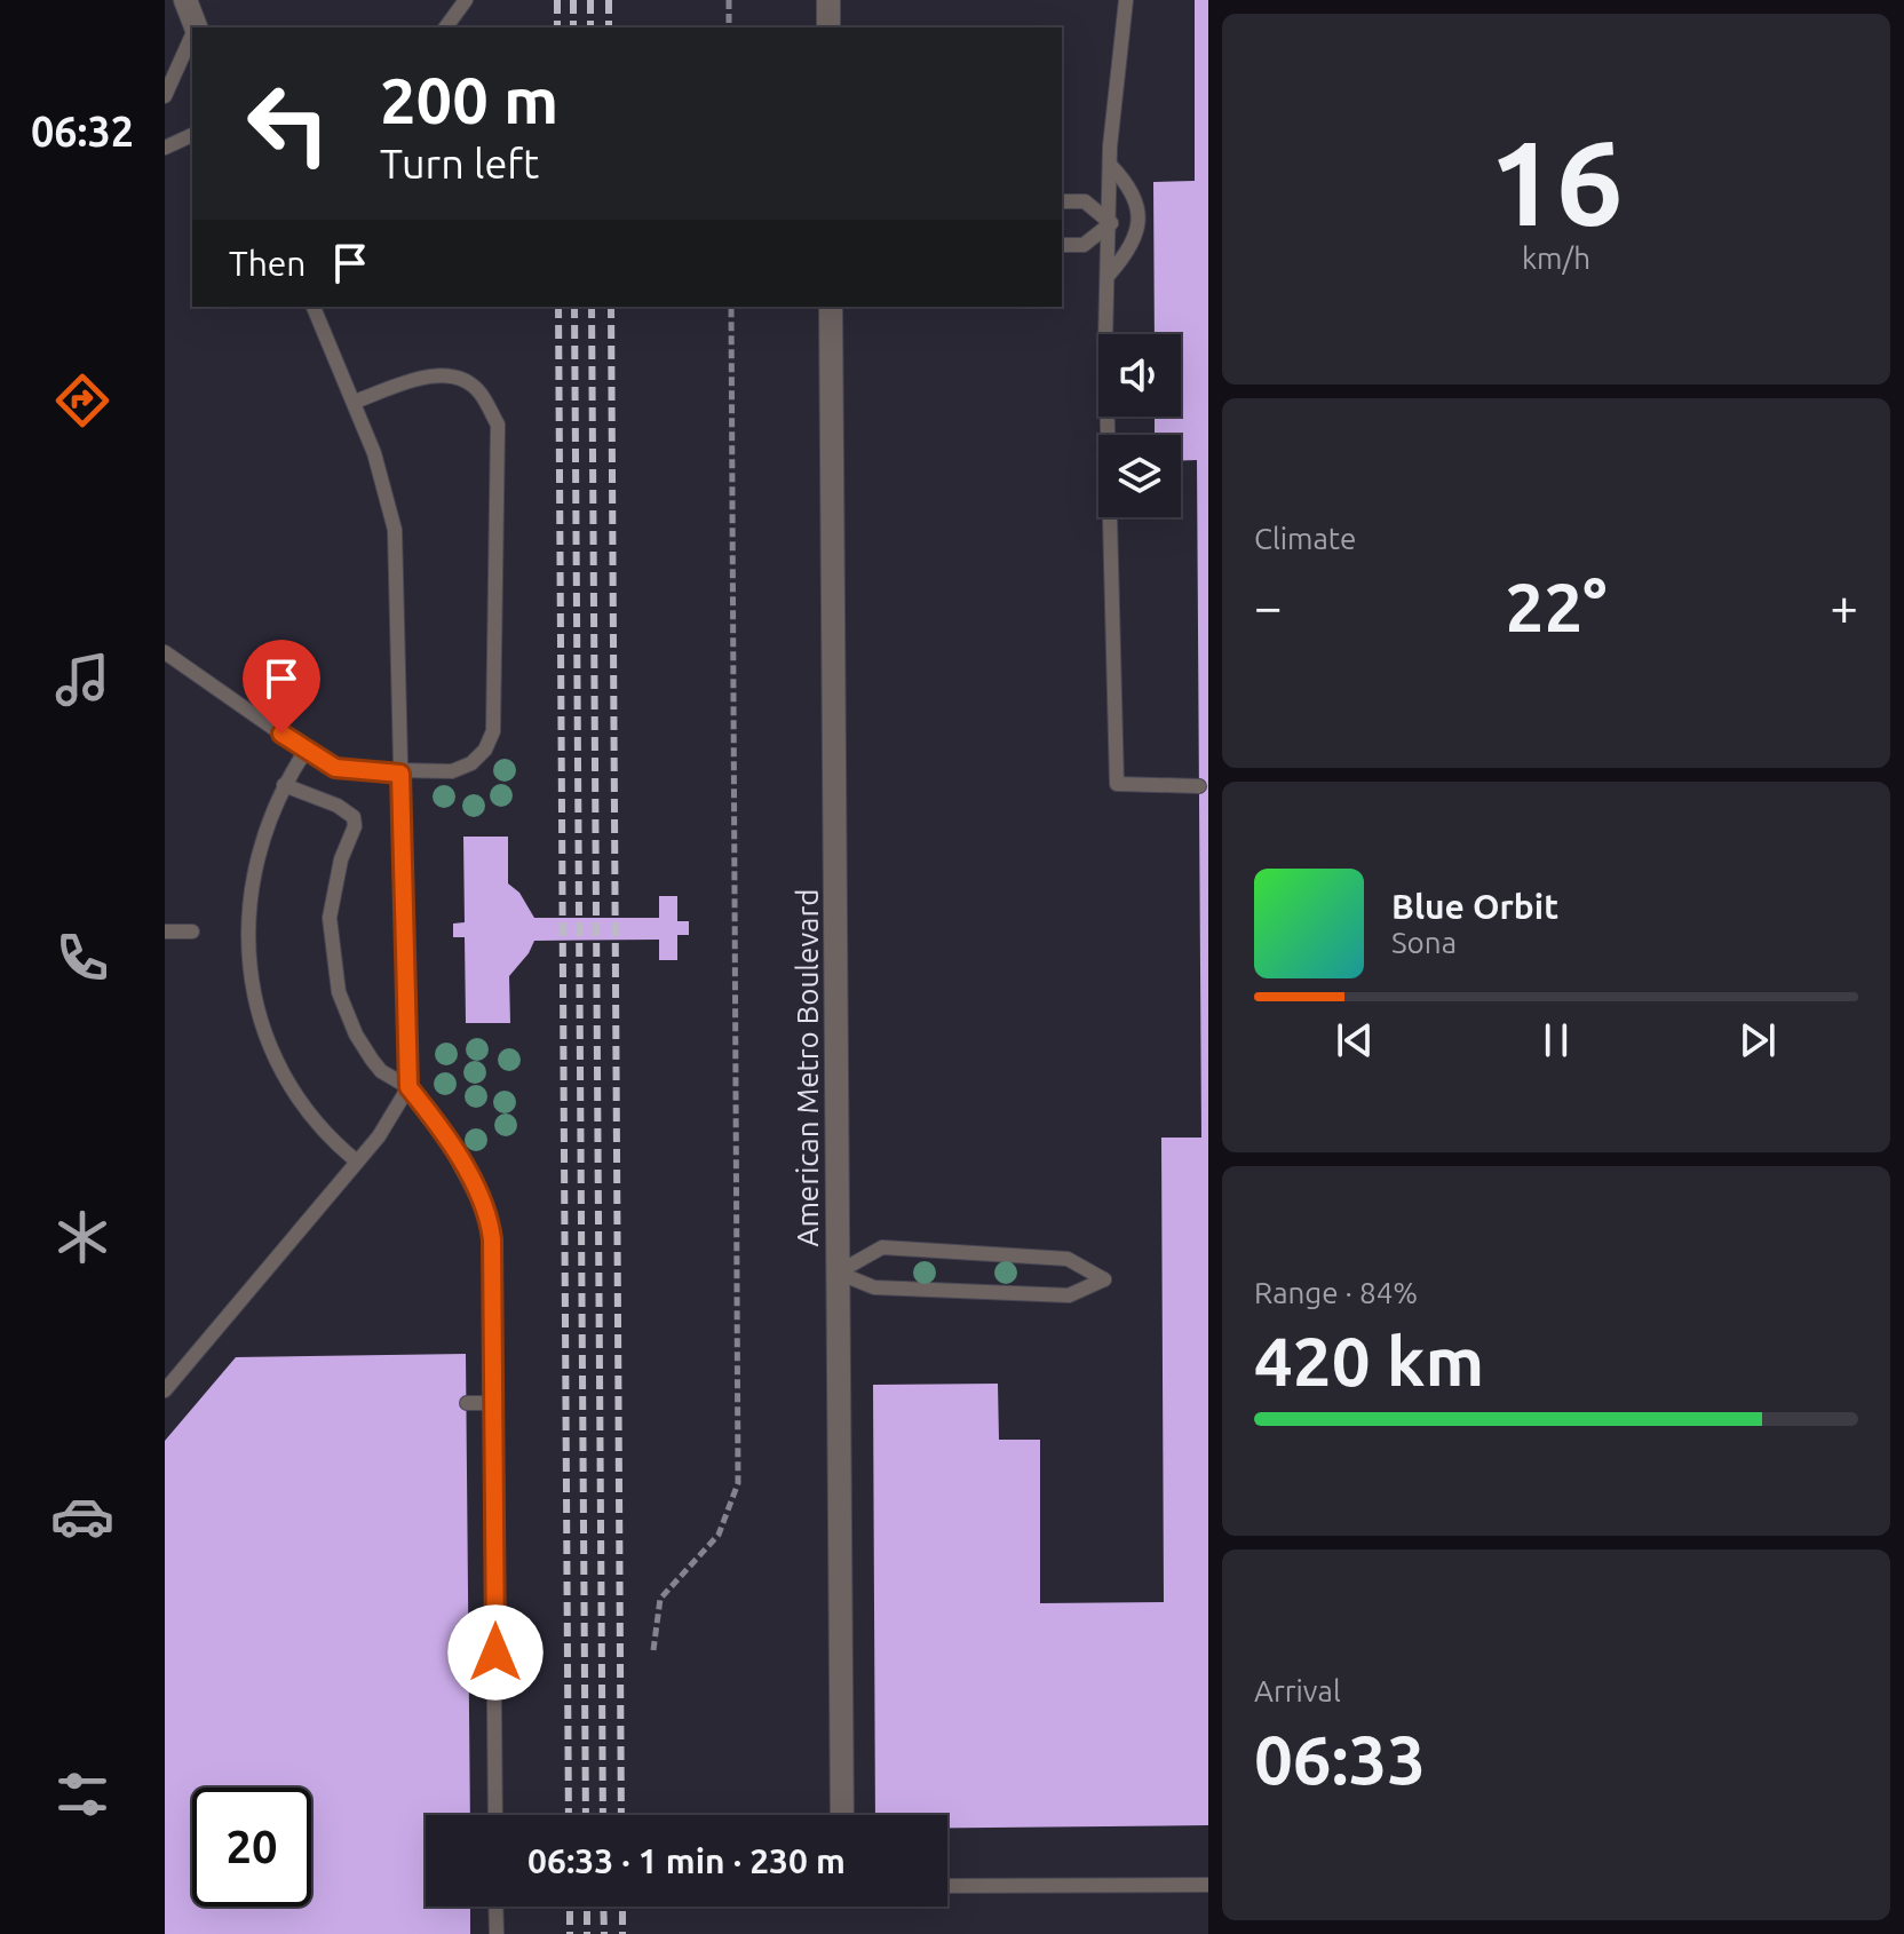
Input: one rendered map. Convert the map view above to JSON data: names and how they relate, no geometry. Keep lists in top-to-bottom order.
{
  "streets": {
    "street": ["American Metro Boulevard"]
  },
  "page": {
    "tabs": "06:32",
    "tile": [
      ["16", "km/h"],
      "Climate",
      ["Range · 84%", "420 km"],
      ["Arrival", "06:33"]
    ],
    "turn": ["200 m", "Turn left"],
    "then": "Then",
    "heat": ["−", "22°", "+"],
    "song": ["Blue Orbit", "Sona"],
    "limit": "20",
    "trip": "06:33 · 1 min · 230 m"
  }
}
